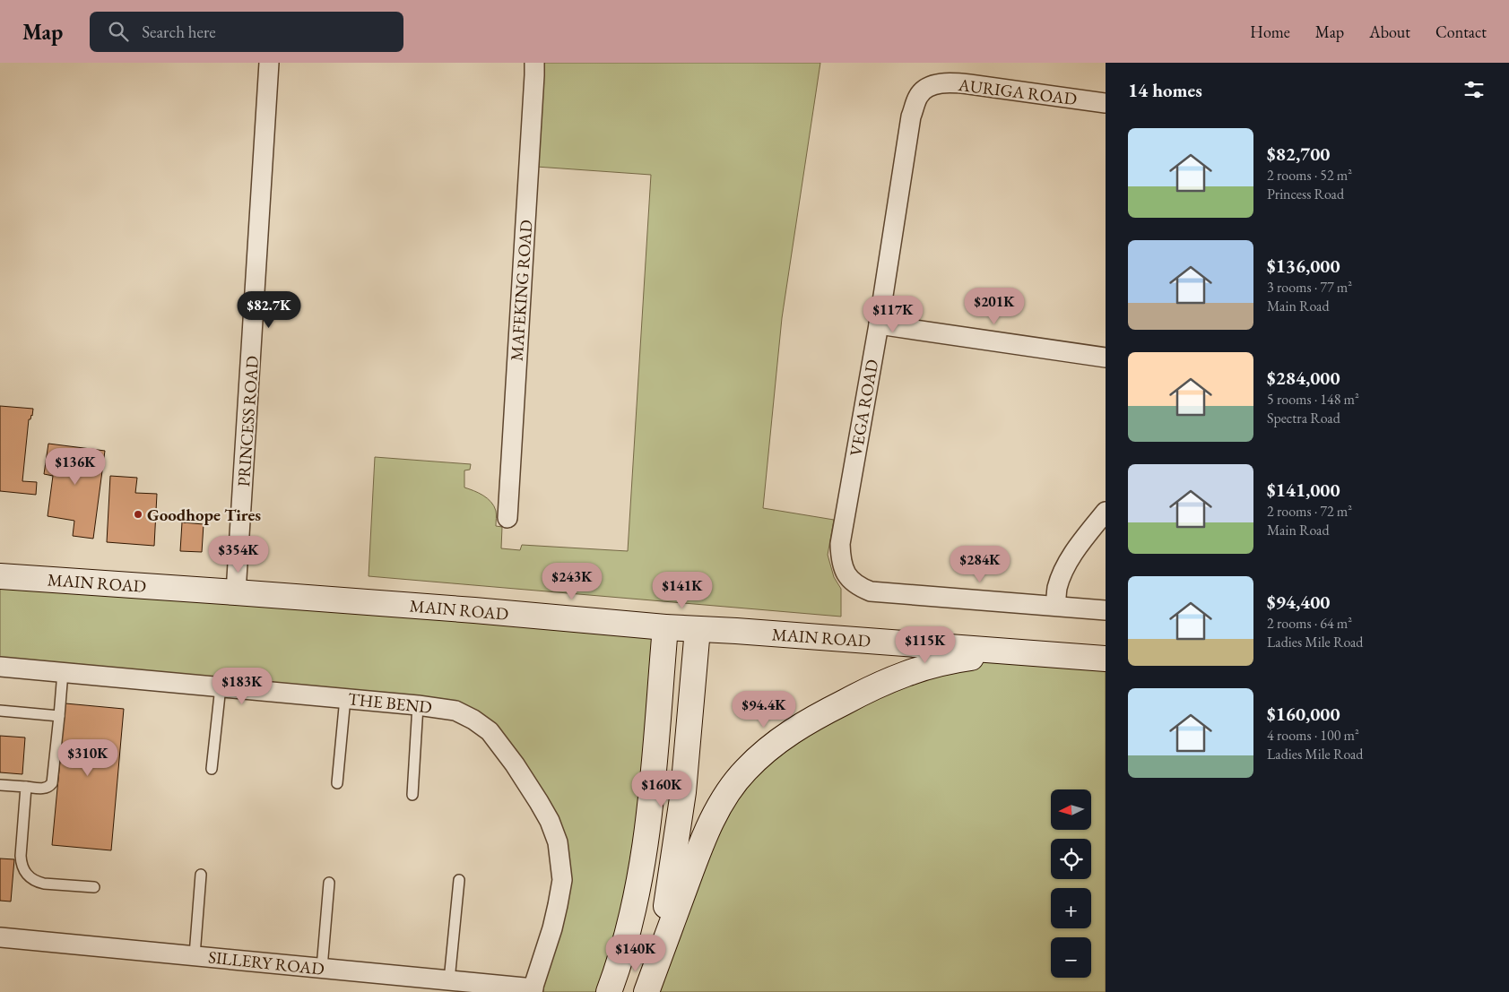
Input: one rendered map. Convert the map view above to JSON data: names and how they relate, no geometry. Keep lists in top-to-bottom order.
{
  "streets": {
    "main road": ["MAIN ROAD"],
    "street": [
      "AURIGA ROAD",
      "MAFEKING ROAD",
      "VEGA ROAD",
      "PRINCESS ROAD",
      "THE BEND",
      "SILLERY ROAD"
    ]
  },
  "crossings": [
    ["AURIGA ROAD", "VEGA ROAD"],
    ["PRINCESS ROAD", "MAIN ROAD"],
    ["THE BEND", "SILLERY ROAD"]
  ],
  "places": ["Goodhope Tires"],
  "north": "left",
  "page": {
    "header": "Map",
    "search": "Search here",
    "nav": [
      "Home",
      "Map",
      "About",
      "Contact"
    ],
    "heading": "14 homes",
    "list": [
      {
        "name": "$82,700",
        "note": "2 rooms · 52 m² · Princess Road"
      },
      {
        "name": "$136,000",
        "note": "3 rooms · 77 m² · Main Road"
      },
      {
        "name": "$284,000",
        "note": "5 rooms · 148 m² · Spectra Road"
      },
      {
        "name": "$141,000",
        "note": "2 rooms · 72 m² · Main Road"
      },
      {
        "name": "$94,400",
        "note": "2 rooms · 64 m² · Ladies Mile Road"
      },
      {
        "name": "$160,000",
        "note": "4 rooms · 100 m² · Ladies Mile Road"
      }
    ],
    "price": [
      "$201K",
      "$82.7K",
      "$117K",
      "$136K",
      "$354K",
      "$284K",
      "$243K",
      "$141K",
      "$115K",
      "$183K",
      "$94.4K",
      "$310K",
      "$160K",
      "$140K"
    ],
    "map_buttons": ["+", "−"]
  }
}
